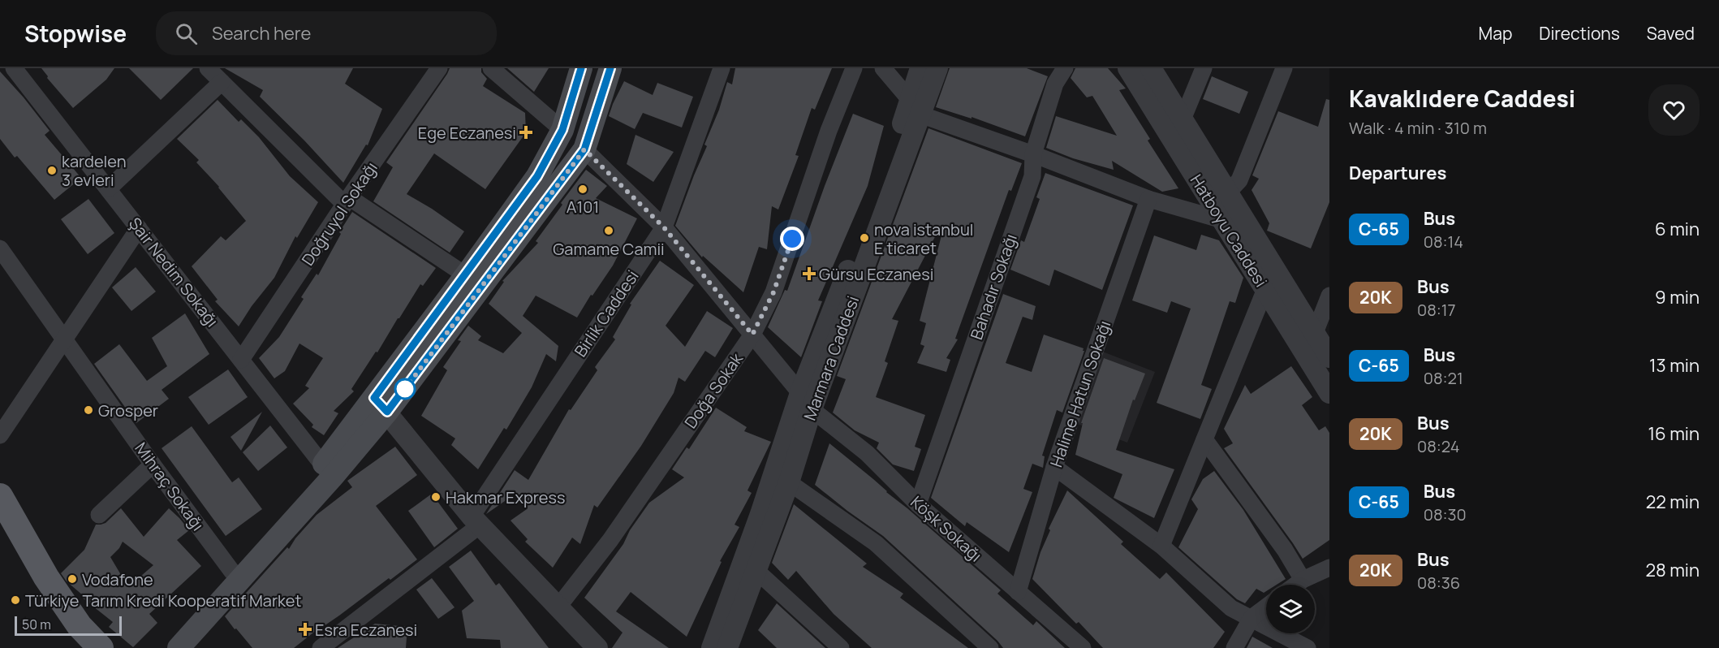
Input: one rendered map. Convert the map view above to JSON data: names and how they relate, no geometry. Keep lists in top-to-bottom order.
{
  "streets": {
    "street": [
      "Doğruyol Sokağı",
      "Hatboyu Caddesi",
      "Şair Nedim Sokağı",
      "Bahadır Sokağı",
      "Birlik Caddesi",
      "Marmara Caddesi",
      "Doğa Sokak",
      "Halime Hatun Sokağı",
      "Mihraç Sokağı",
      "Köşk Sokağı"
    ]
  },
  "crossings": [
    ["Doğruyol Sokağı", "Şair Nedim Sokağı"],
    ["Bahadır Sokağı", "Köşk Sokağı"],
    ["Birlik Caddesi", "Köşk Sokağı"],
    ["Marmara Caddesi", "Köşk Sokağı"],
    ["Doğa Sokak", "Köşk Sokağı"],
    ["Halime Hatun Sokağı", "Köşk Sokağı"]
  ],
  "places": {
    "health": ["Ege Eczanesi", "Gürsu Eczanesi", "Esra Eczanesi"],
    "other": [
      "kardelen 3 evleri",
      "A101",
      "Gamame Camii",
      "nova istanbul E ticaret",
      "Grosper",
      "Hakmar Express",
      "Vodafone",
      "Türkiye Tarım Kredi Kooperatif Market"
    ]
  },
  "lines": ["bus line C-65"],
  "scale_bar": "50 m",
  "page": {
    "header": "Stopwise",
    "search": "Search here",
    "nav": ["Map", "Directions", "Saved"],
    "heading": [
      ["Kavaklıdere Caddesi", "Walk · 4 min · 310 m"],
      "Departures"
    ],
    "list": [
      {
        "mark": "C-65",
        "name": "Bus",
        "note": "08:14",
        "value": "6 min"
      },
      {
        "mark": "20K",
        "name": "Bus",
        "note": "08:17",
        "value": "9 min"
      },
      {
        "mark": "C-65",
        "name": "Bus",
        "note": "08:21",
        "value": "13 min"
      },
      {
        "mark": "20K",
        "name": "Bus",
        "note": "08:24",
        "value": "16 min"
      },
      {
        "mark": "C-65",
        "name": "Bus",
        "note": "08:30",
        "value": "22 min"
      },
      {
        "mark": "20K",
        "name": "Bus",
        "note": "08:36",
        "value": "28 min"
      }
    ],
    "scale": "50 m"
  }
}
